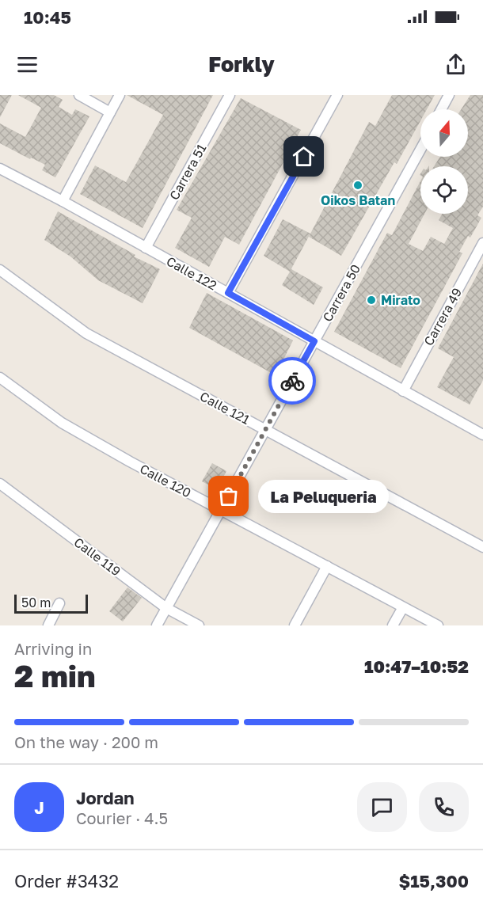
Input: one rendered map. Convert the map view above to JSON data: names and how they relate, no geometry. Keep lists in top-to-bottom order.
{
  "streets": {
    "street": [
      "Carrera 51",
      "Calle 122",
      "Carrera 50",
      "Carrera 49",
      "Calle 121",
      "Calle 120",
      "Calle 119"
    ]
  },
  "crossings": [
    ["Carrera 51", "Calle 122"],
    ["Calle 122", "Carrera 50"],
    ["Calle 122", "Carrera 49"],
    ["Carrera 50", "Calle 121"],
    ["Carrera 50", "Calle 120"],
    ["Carrera 50", "Calle 119"]
  ],
  "places": ["Oikos Batan", "Mirato", "La Peluqueria"],
  "scale_bar": "50 m",
  "north": "top",
  "page": {
    "status": "10:45",
    "header": "Forkly",
    "bubble": "La Peluqueria",
    "scale": "50 m",
    "heading": ["2 min", "Arriving in", "10:47–10:52"],
    "panel": [
      "Jordan",
      "Courier · 4.5",
      "Order #3432",
      "$15,300"
    ],
    "bar": "On the way · 200 m",
    "round": "J"
  }
}
